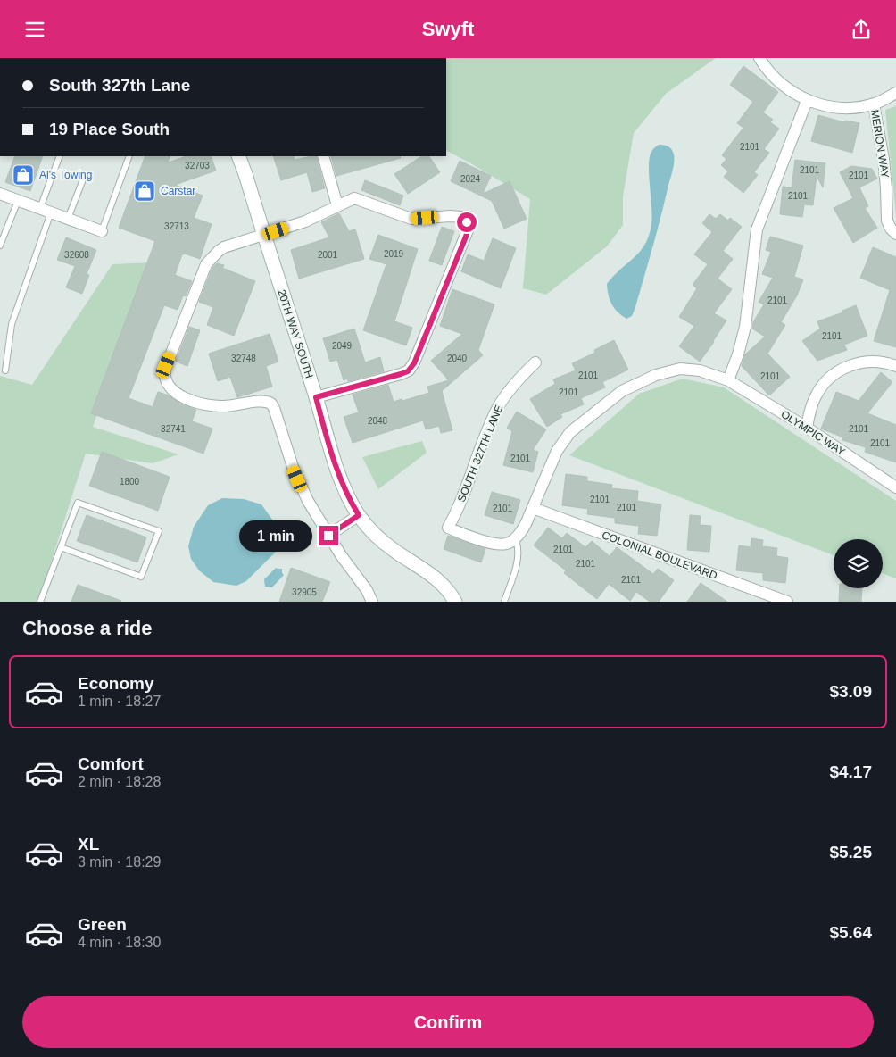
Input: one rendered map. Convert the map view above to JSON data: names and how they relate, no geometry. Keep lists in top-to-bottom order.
{
  "streets": {
    "street": [
      "MERION WAY",
      "20TH WAY SOUTH",
      "OLYMPIC WAY",
      "SOUTH 327TH LANE",
      "COLONIAL BOULEVARD"
    ]
  },
  "crossings": [
    ["OLYMPIC WAY", "SOUTH 327TH LANE"],
    ["OLYMPIC WAY", "COLONIAL BOULEVARD"]
  ],
  "places": {
    "shop": ["Al's Towing", "Carstar"]
  },
  "house_numbers": [
    "2101",
    "32703",
    "2101",
    "2101",
    "2024",
    "2101",
    "32713",
    "2019",
    "32608",
    "2001",
    "2101",
    "2101",
    "2049",
    "32748",
    "2040",
    "2101",
    "2101",
    "2101",
    "2048",
    "32741",
    "2101",
    "2101",
    "2101",
    "1800",
    "2101",
    "2101",
    "2101",
    "2101",
    "2101",
    "2101",
    "32905"
  ],
  "page": {
    "header": "Swyft",
    "banner": ["South 327th Lane", "19 Place South"],
    "bubble": "1 min",
    "heading": "Choose a ride",
    "list": [
      {
        "name": "Economy",
        "note": "1 min · 18:27",
        "value": "$3.09"
      },
      {
        "name": "Comfort",
        "note": "2 min · 18:28",
        "value": "$4.17"
      },
      {
        "name": "XL",
        "note": "3 min · 18:29",
        "value": "$5.25"
      },
      {
        "name": "Green",
        "note": "4 min · 18:30",
        "value": "$5.64"
      }
    ],
    "buttons": "Confirm"
  }
}
